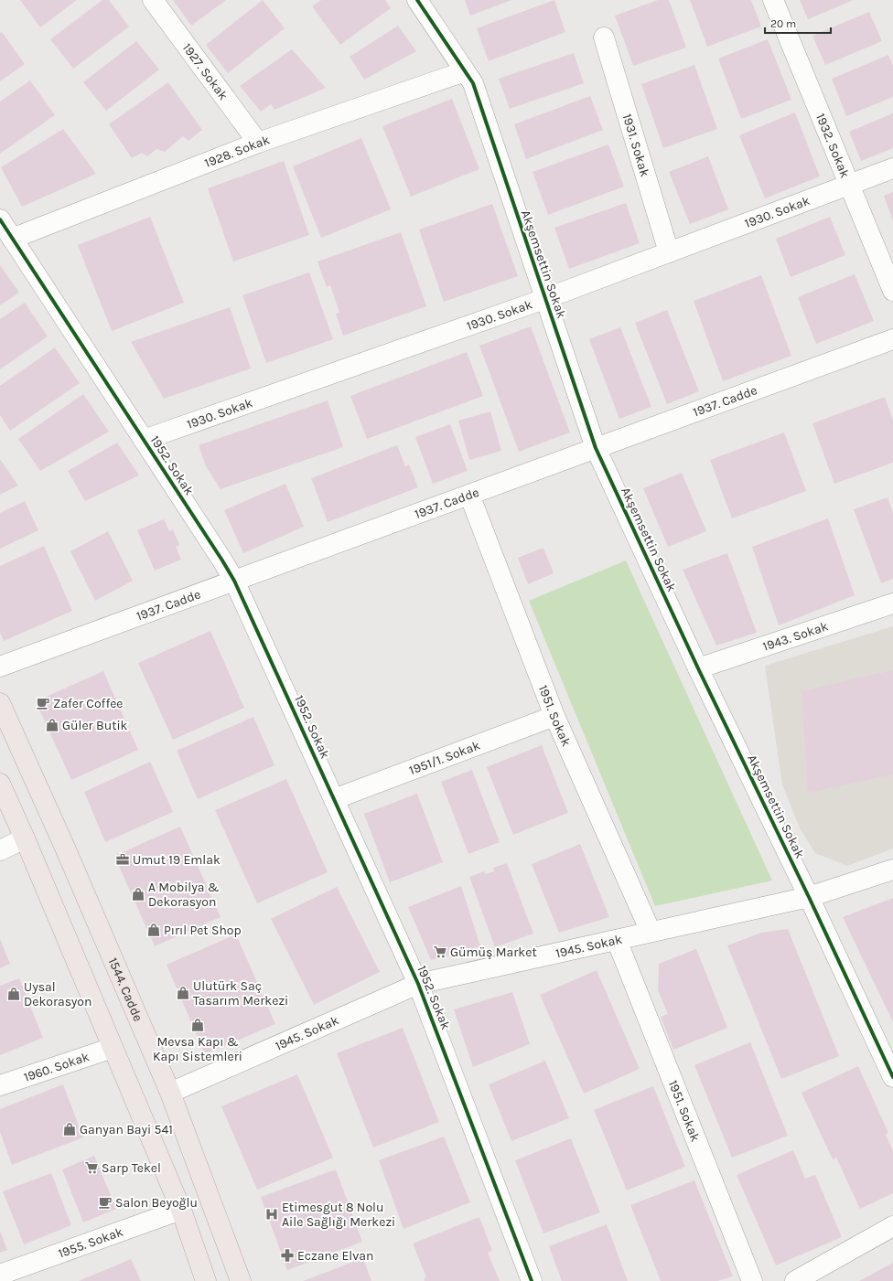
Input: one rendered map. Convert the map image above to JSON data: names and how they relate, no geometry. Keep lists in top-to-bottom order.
{
  "streets": {
    "main road": ["1544. Cadde"],
    "street": [
      "1927. Sokak",
      "1931. Sokak",
      "1932. Sokak",
      "1928. Sokak",
      "1930. Sokak",
      "Akşemsettin Sokak",
      "1937. Cadde",
      "1952. Sokak",
      "1943. Sokak",
      "1951. Sokak",
      "1951/1. Sokak",
      "1945. Sokak",
      "1960. Sokak",
      "1955. Sokak"
    ]
  },
  "crossings": [
    ["1927. Sokak", "1928. Sokak"],
    ["1931. Sokak", "1930. Sokak"],
    ["1932. Sokak", "1930. Sokak"],
    ["1928. Sokak", "Akşemsettin Sokak"],
    ["1928. Sokak", "1952. Sokak"],
    ["1930. Sokak", "Akşemsettin Sokak"],
    ["1930. Sokak", "1952. Sokak"],
    ["Akşemsettin Sokak", "1937. Cadde"],
    ["Akşemsettin Sokak", "1943. Sokak"],
    ["Akşemsettin Sokak", "1945. Sokak"],
    ["1937. Cadde", "1952. Sokak"],
    ["1937. Cadde", "1951. Sokak"],
    ["1952. Sokak", "1951/1. Sokak"],
    ["1952. Sokak", "1945. Sokak"],
    ["1951. Sokak", "1951/1. Sokak"],
    ["1951. Sokak", "1945. Sokak"],
    ["1945. Sokak", "1544. Cadde"]
  ],
  "places": {
    "cafe": ["Zafer Coffee", "Salon Beyoğlu"],
    "shop": [
      "Güler Butik",
      "A Mobilya & Dekorasyon",
      "Pırıl Pet Shop",
      "Ulutürk Saç Tasarım Merkezi",
      "Uysal Dekorasyon",
      "Mevsa Kapı & Kapı Sistemleri",
      "Ganyan Bayi 541"
    ],
    "office": ["Umut 19 Emlak"],
    "supermarket": ["Gümüş Market", "Sarp Tekel"],
    "hospital": ["Etimesgut 8 Nolu Aile Sağlığı Merkezi"],
    "pharmacy": ["Eczane Elvan"]
  },
  "scale_bar": "20 m"
}
